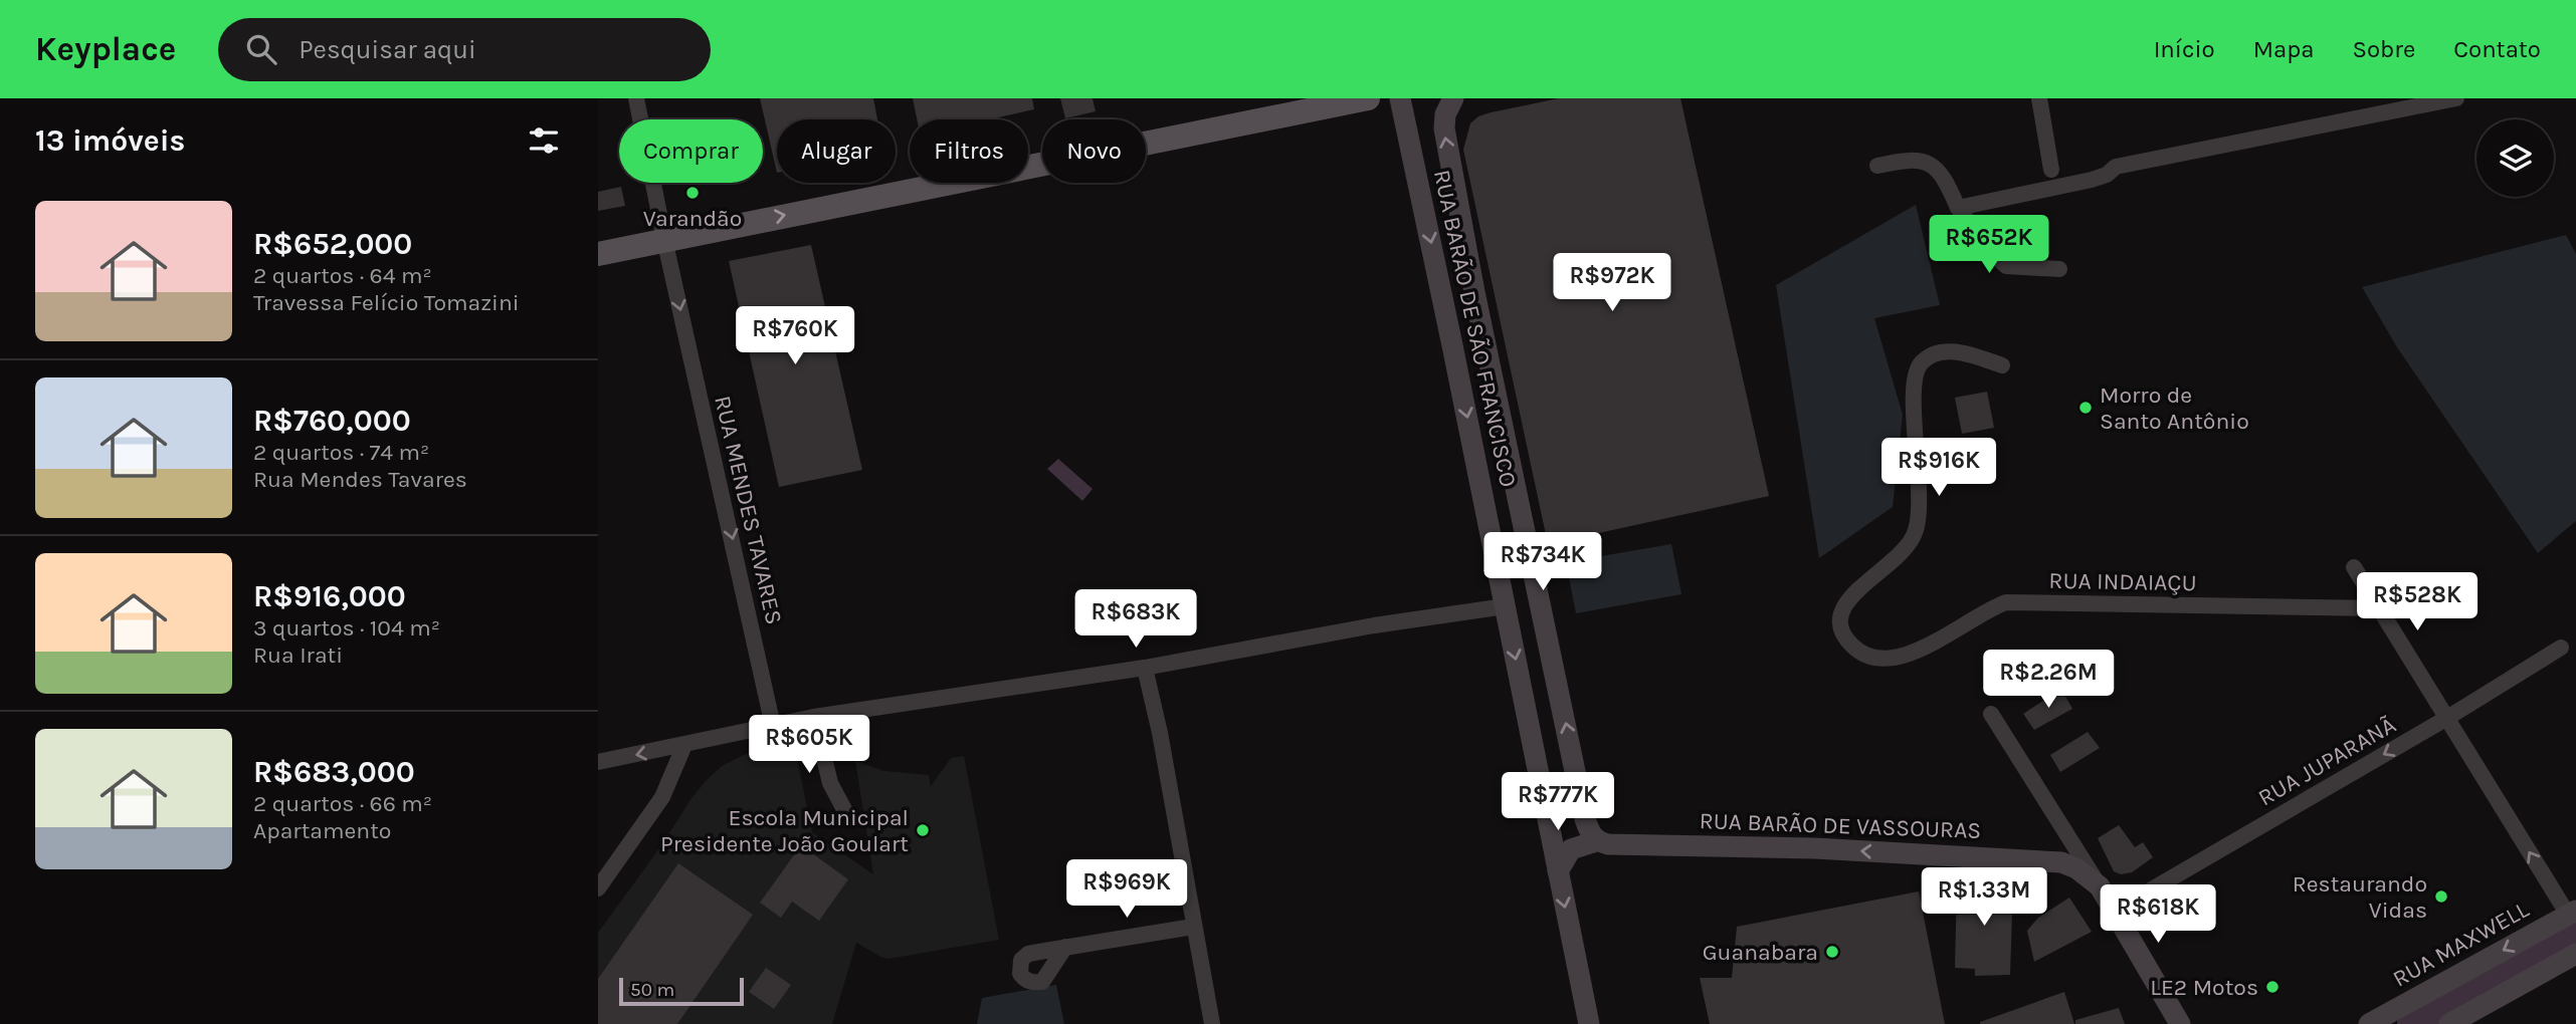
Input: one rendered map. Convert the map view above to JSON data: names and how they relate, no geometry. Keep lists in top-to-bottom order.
{
  "streets": {
    "street": [
      "RUA BARÃO DE SÃO FRANCISCO",
      "RUA MENDES TAVARES",
      "RUA INDAIAÇU",
      "RUA JUPARANÃ",
      "RUA BARÃO DE VASSOURAS",
      "RUA MAXWELL"
    ]
  },
  "one_way": ["RUA MENDES TAVARES", "RUA JUPARANÃ", "RUA BARÃO DE VASSOURAS"],
  "places": [
    "Varandão",
    "Morro de Santo Antônio",
    "Escola Municipal Presidente João Goulart",
    "Restaurando Vidas",
    "Guanabara",
    "LE2 Motos"
  ],
  "scale_bar": "50 m",
  "page": {
    "header": "Keyplace",
    "search": "Pesquisar aqui",
    "nav": [
      "Início",
      "Mapa",
      "Sobre",
      "Contato"
    ],
    "heading": "13 imóveis",
    "chip": [
      "Comprar",
      "Alugar",
      "Filtros",
      "Novo"
    ],
    "list": [
      {
        "name": "R$652,000",
        "note": "2 quartos · 64 m² · Travessa Felício Tomazini"
      },
      {
        "name": "R$760,000",
        "note": "2 quartos · 74 m² · Rua Mendes Tavares"
      },
      {
        "name": "R$916,000",
        "note": "3 quartos · 104 m² · Rua Irati"
      },
      {
        "name": "R$683,000",
        "note": "2 quartos · 66 m² · Apartamento"
      }
    ],
    "price": [
      "R$652K",
      "R$972K",
      "R$760K",
      "R$916K",
      "R$734K",
      "R$528K",
      "R$683K",
      "R$2.26M",
      "R$605K",
      "R$777K",
      "R$969K",
      "R$1.33M",
      "R$618K"
    ],
    "scale": "50 m"
  }
}
